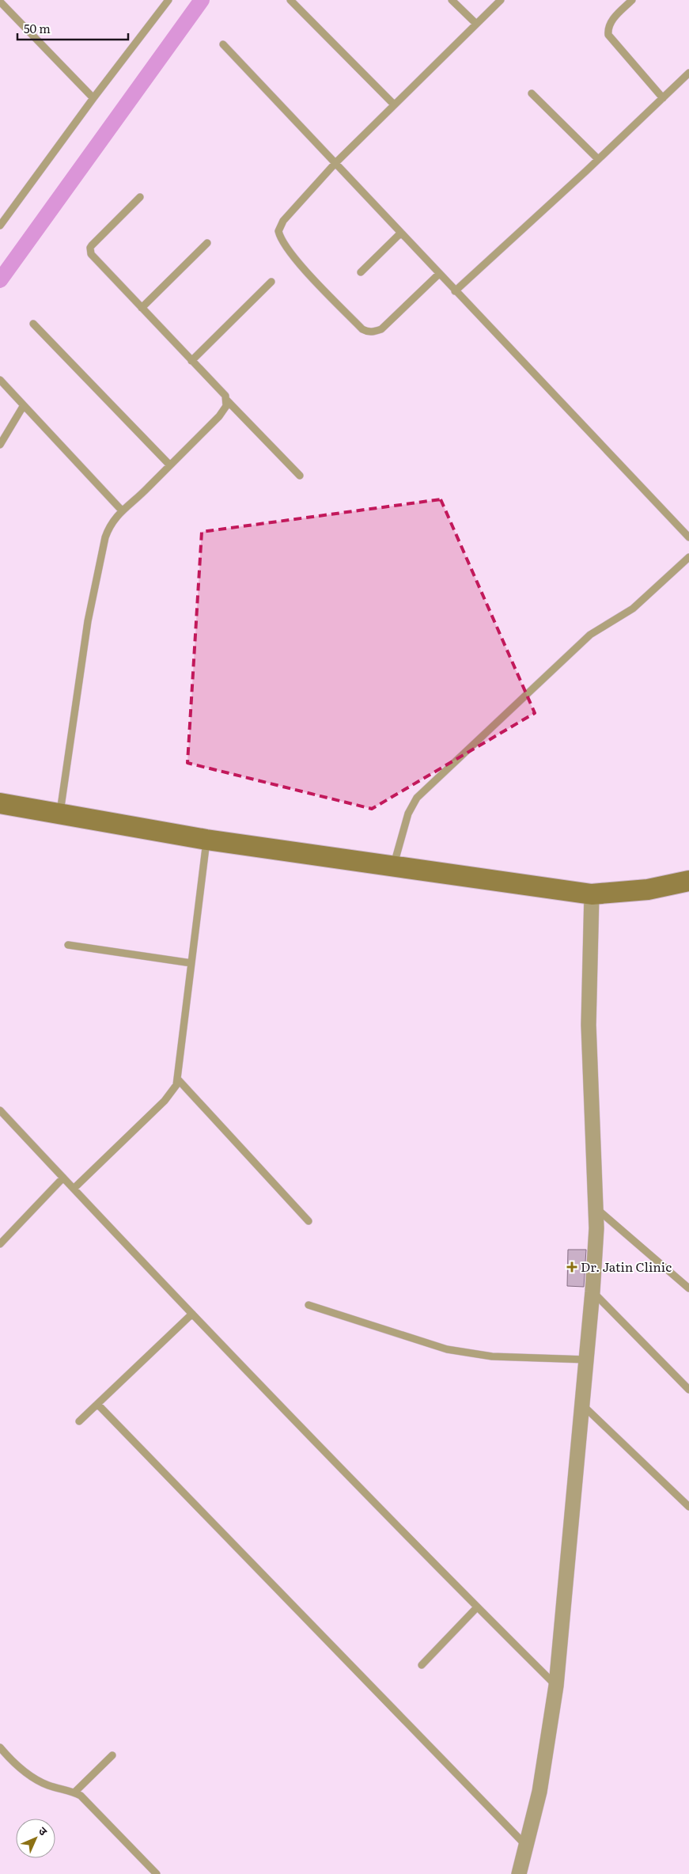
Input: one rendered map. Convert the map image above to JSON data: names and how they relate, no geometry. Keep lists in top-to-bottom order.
{
  "places": {
    "health": ["Dr. Jatin Clinic"]
  },
  "scale_bar": "50 m",
  "north": "top right"
}
